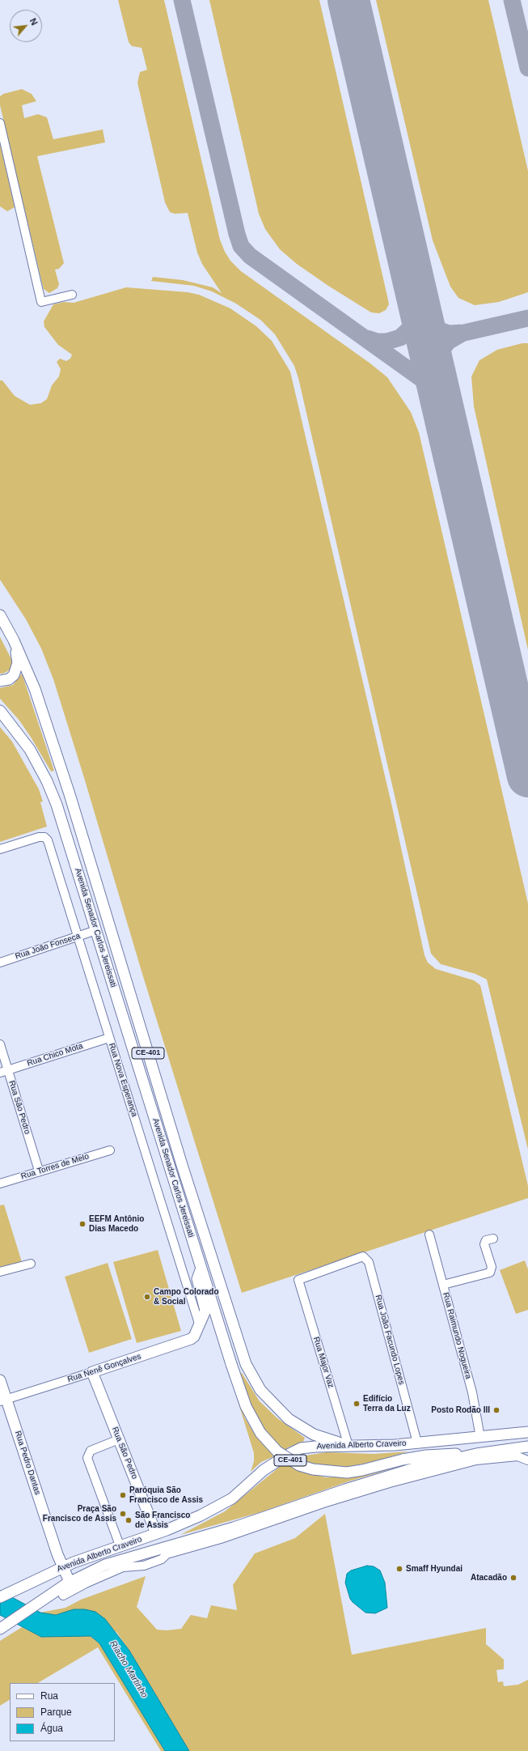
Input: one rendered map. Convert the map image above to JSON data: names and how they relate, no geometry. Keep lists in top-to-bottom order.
{
  "streets": {
    "main road": [
      "Avenida Senador Carlos Jereissati",
      "CE-401",
      "Rua São Pedro",
      "Rua Nenê Gonçalves",
      "Avenida Alberto Craveiro",
      "Rua Pedro Dantas"
    ],
    "street": [
      "Rua João Fonseca",
      "Rua Chico Mota",
      "Rua Nova Esperança",
      "Rua Torres de Melo",
      "Rua Raimundo Nogueira",
      "Rua João Facundo Lopes",
      "Rua Major Vaz"
    ]
  },
  "crossings": [
    ["Avenida Senador Carlos Jereissati", "Rua João Fonseca"],
    ["Avenida Senador Carlos Jereissati", "Rua Major Vaz"],
    ["Avenida Senador Carlos Jereissati", "Rua Nenê Gonçalves"],
    ["Avenida Senador Carlos Jereissati", "Avenida Alberto Craveiro"],
    ["Rua João Fonseca", "Rua Nova Esperança"],
    ["Rua Chico Mota", "Rua Nova Esperança"],
    ["Rua Chico Mota", "Rua São Pedro"],
    ["Rua Nova Esperança", "Rua Nenê Gonçalves"],
    ["Rua São Pedro", "Rua Torres de Melo"],
    ["Rua São Pedro", "Rua Nenê Gonçalves"],
    ["Rua São Pedro", "Avenida Alberto Craveiro"],
    ["Rua Raimundo Nogueira", "Avenida Alberto Craveiro"],
    ["Rua João Facundo Lopes", "Rua Major Vaz"],
    ["Rua João Facundo Lopes", "Avenida Alberto Craveiro"],
    ["Rua Major Vaz", "Avenida Alberto Craveiro"],
    ["Rua Nenê Gonçalves", "Rua Pedro Dantas"],
    ["Avenida Alberto Craveiro", "Rua Pedro Dantas"]
  ],
  "water": ["Riacho Martinho"],
  "places": [
    "EEFM Antônio Dias Macedo",
    "Campo Colorado & Social",
    "Edifício Terra da Luz",
    "Posto Rodão III",
    "Paróquia São Francisco de Assis",
    "Praça São Francisco de Assis",
    "São Francisco de Assis",
    "Smaff Hyundai",
    "Atacadão"
  ],
  "legend": ["Rua", "Parque", "Água"],
  "north": "top right"
}
